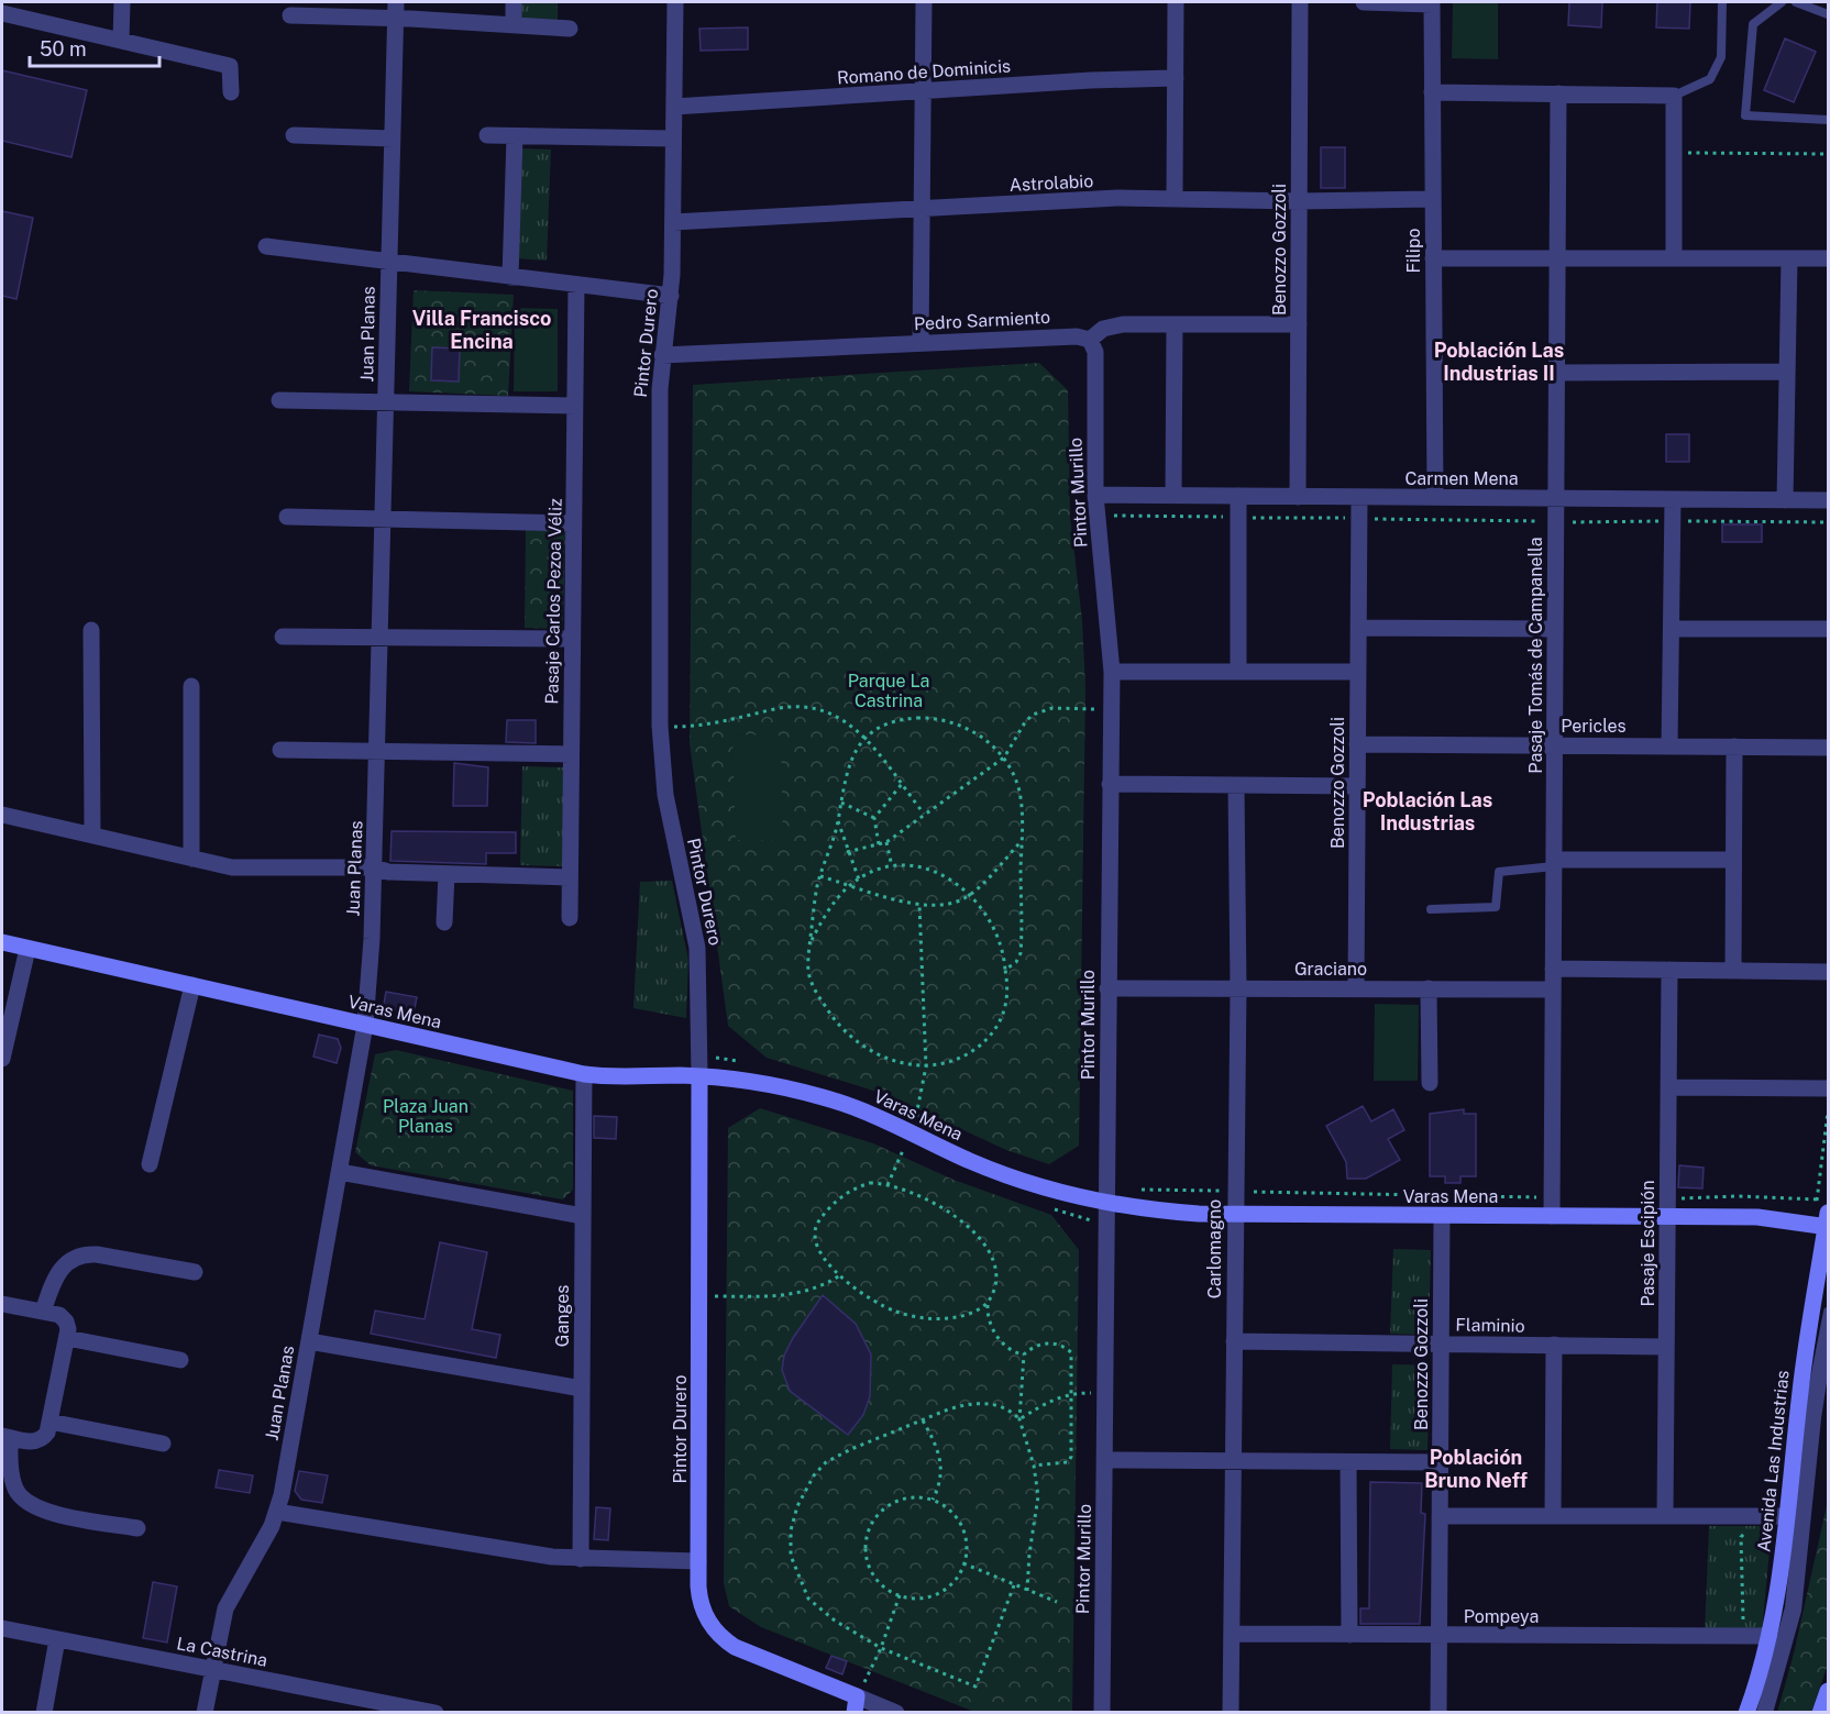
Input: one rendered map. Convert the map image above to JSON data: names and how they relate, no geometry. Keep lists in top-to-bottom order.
{
  "streets": {
    "street": [
      "Romano de Dominicis",
      "Astrolabio",
      "Benozzo Gozzoli",
      "Filipo",
      "Pedro Sarmiento",
      "Juan Planas",
      "Pintor Durero",
      "Carmen Mena",
      "Pintor Murillo",
      "Pasaje Carlos Pezoa Véliz",
      "Pasaje Tomás de Campanella",
      "Pericles",
      "Graciano",
      "Varas Mena",
      "Pasaje Escipión",
      "Carlomagno",
      "Ganges",
      "Flaminio",
      "Avenida Las Industrias",
      "Pompeya",
      "La Castrina"
    ]
  },
  "crossings": [
    ["Romano de Dominicis", "Pintor Durero"],
    ["Astrolabio", "Benozzo Gozzoli"],
    ["Astrolabio", "Filipo"],
    ["Astrolabio", "Pintor Durero"],
    ["Benozzo Gozzoli", "Carmen Mena"],
    ["Benozzo Gozzoli", "Pericles"],
    ["Benozzo Gozzoli", "Graciano"],
    ["Benozzo Gozzoli", "Varas Mena"],
    ["Benozzo Gozzoli", "Flaminio"],
    ["Benozzo Gozzoli", "Pompeya"],
    ["Filipo", "Carmen Mena"],
    ["Pedro Sarmiento", "Pintor Durero"],
    ["Pedro Sarmiento", "Pintor Murillo"],
    ["Juan Planas", "Varas Mena"],
    ["Juan Planas", "La Castrina"],
    ["Pintor Durero", "Varas Mena"],
    ["Carmen Mena", "Pintor Murillo"],
    ["Carmen Mena", "Pasaje Tomás de Campanella"],
    ["Pintor Murillo", "Graciano"],
    ["Pintor Murillo", "Varas Mena"],
    ["Pasaje Tomás de Campanella", "Pericles"],
    ["Pasaje Tomás de Campanella", "Graciano"],
    ["Pasaje Tomás de Campanella", "Varas Mena"],
    ["Graciano", "Carlomagno"],
    ["Varas Mena", "Pasaje Escipión"],
    ["Varas Mena", "Carlomagno"],
    ["Varas Mena", "Ganges"],
    ["Varas Mena", "Avenida Las Industrias"],
    ["Pasaje Escipión", "Flaminio"],
    ["Carlomagno", "Flaminio"],
    ["Carlomagno", "Pompeya"],
    ["Avenida Las Industrias", "Pompeya"]
  ],
  "districts": [
    "Villa Francisco Encina",
    "Población Las Industrias II",
    "Población Las Industrias",
    "Población Bruno Neff"
  ],
  "parks": ["Parque La Castrina", "Plaza Juan Planas"],
  "scale_bar": "50 m"
}
